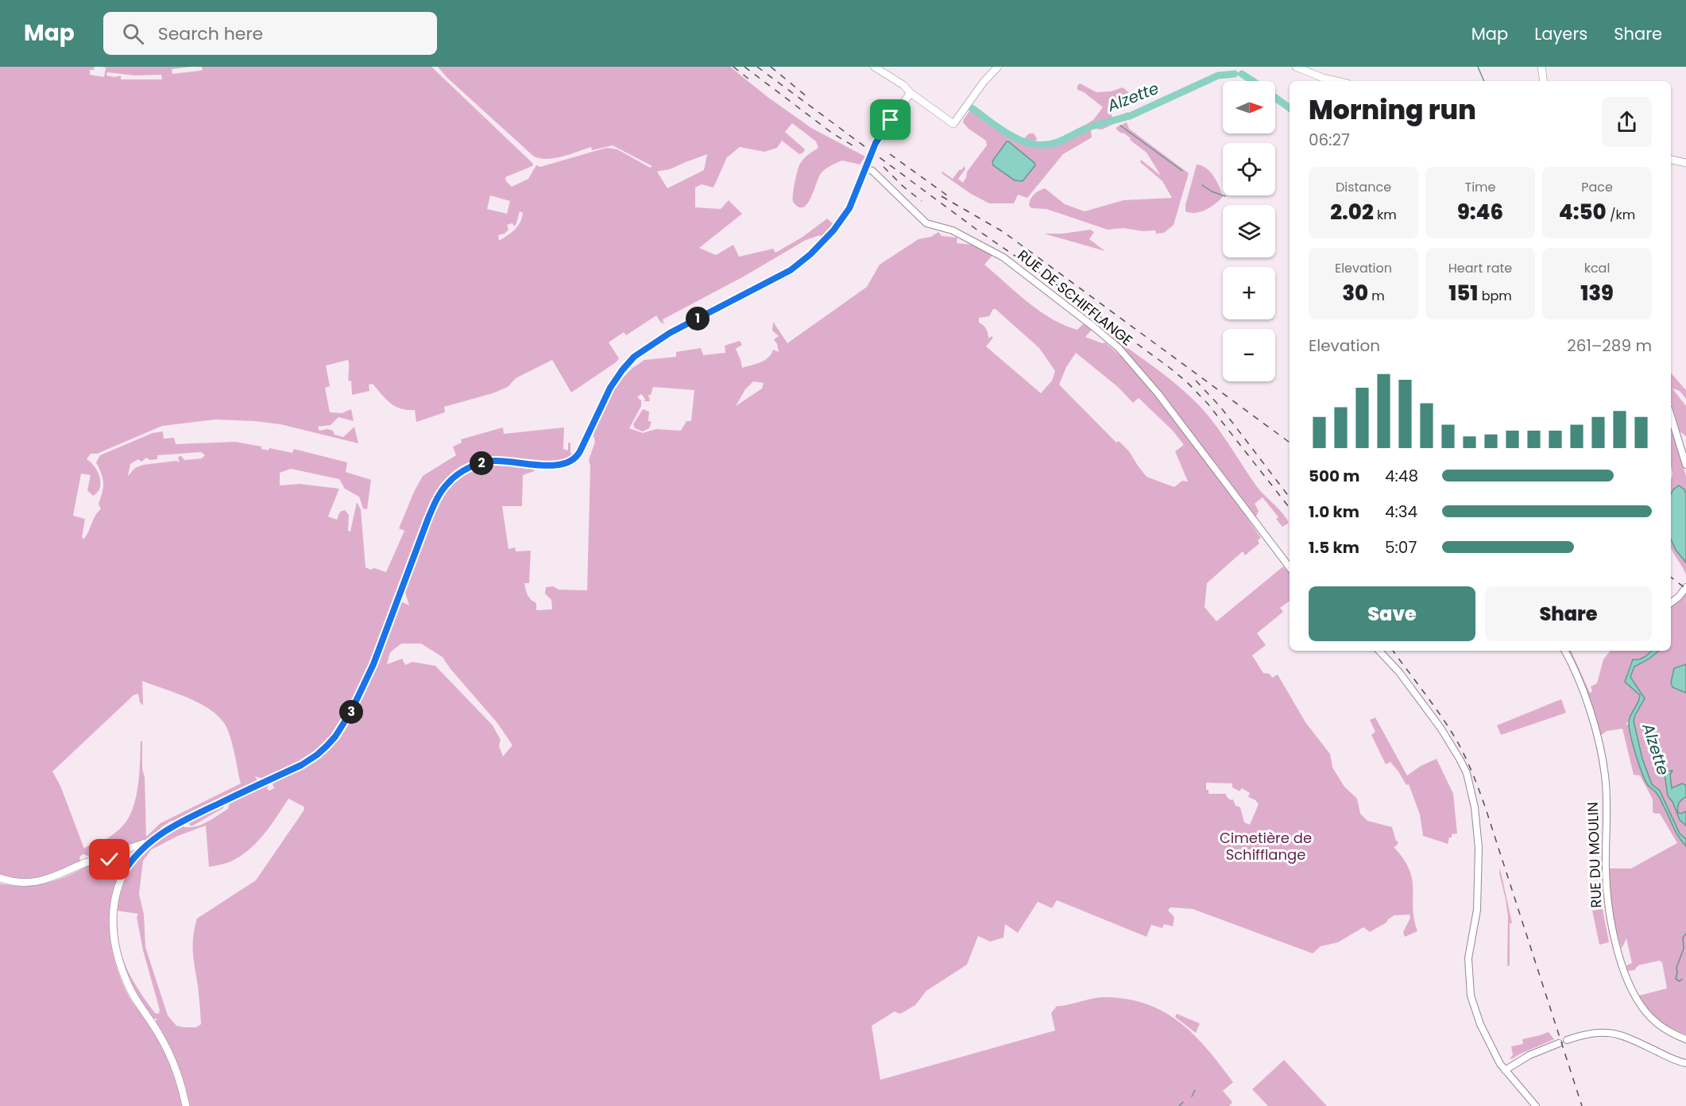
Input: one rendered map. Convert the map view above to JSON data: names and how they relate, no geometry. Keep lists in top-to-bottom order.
{
  "streets": {
    "street": ["RUE DE SCHIFFLANGE", "RUE DU MOULIN"]
  },
  "water": ["Alzette"],
  "parks": ["Cimetière de Schifflange"],
  "north": "right",
  "page": {
    "header": "Map",
    "search": "Search here",
    "nav": ["Map", "Layers", "Share"],
    "map_buttons": ["+", "−"],
    "heading": ["Morning run", "06:27"],
    "stats": [
      ["Distance", "2.02 km"],
      ["Time", "9:46"],
      ["Pace", "4:50 /km"],
      ["Elevation", "30 m"],
      ["Heart rate", "151 bpm"],
      ["kcal", "139"]
    ],
    "pins": ["1", "2", "3"],
    "chart": ["Elevation", "261–289 m"],
    "list": [
      {
        "name": "500 m",
        "note": "4:48"
      },
      {
        "name": "1.0 km",
        "note": "4:34"
      },
      {
        "name": "1.5 km",
        "note": "5:07"
      }
    ],
    "buttons": ["Save", "Share"]
  }
}
